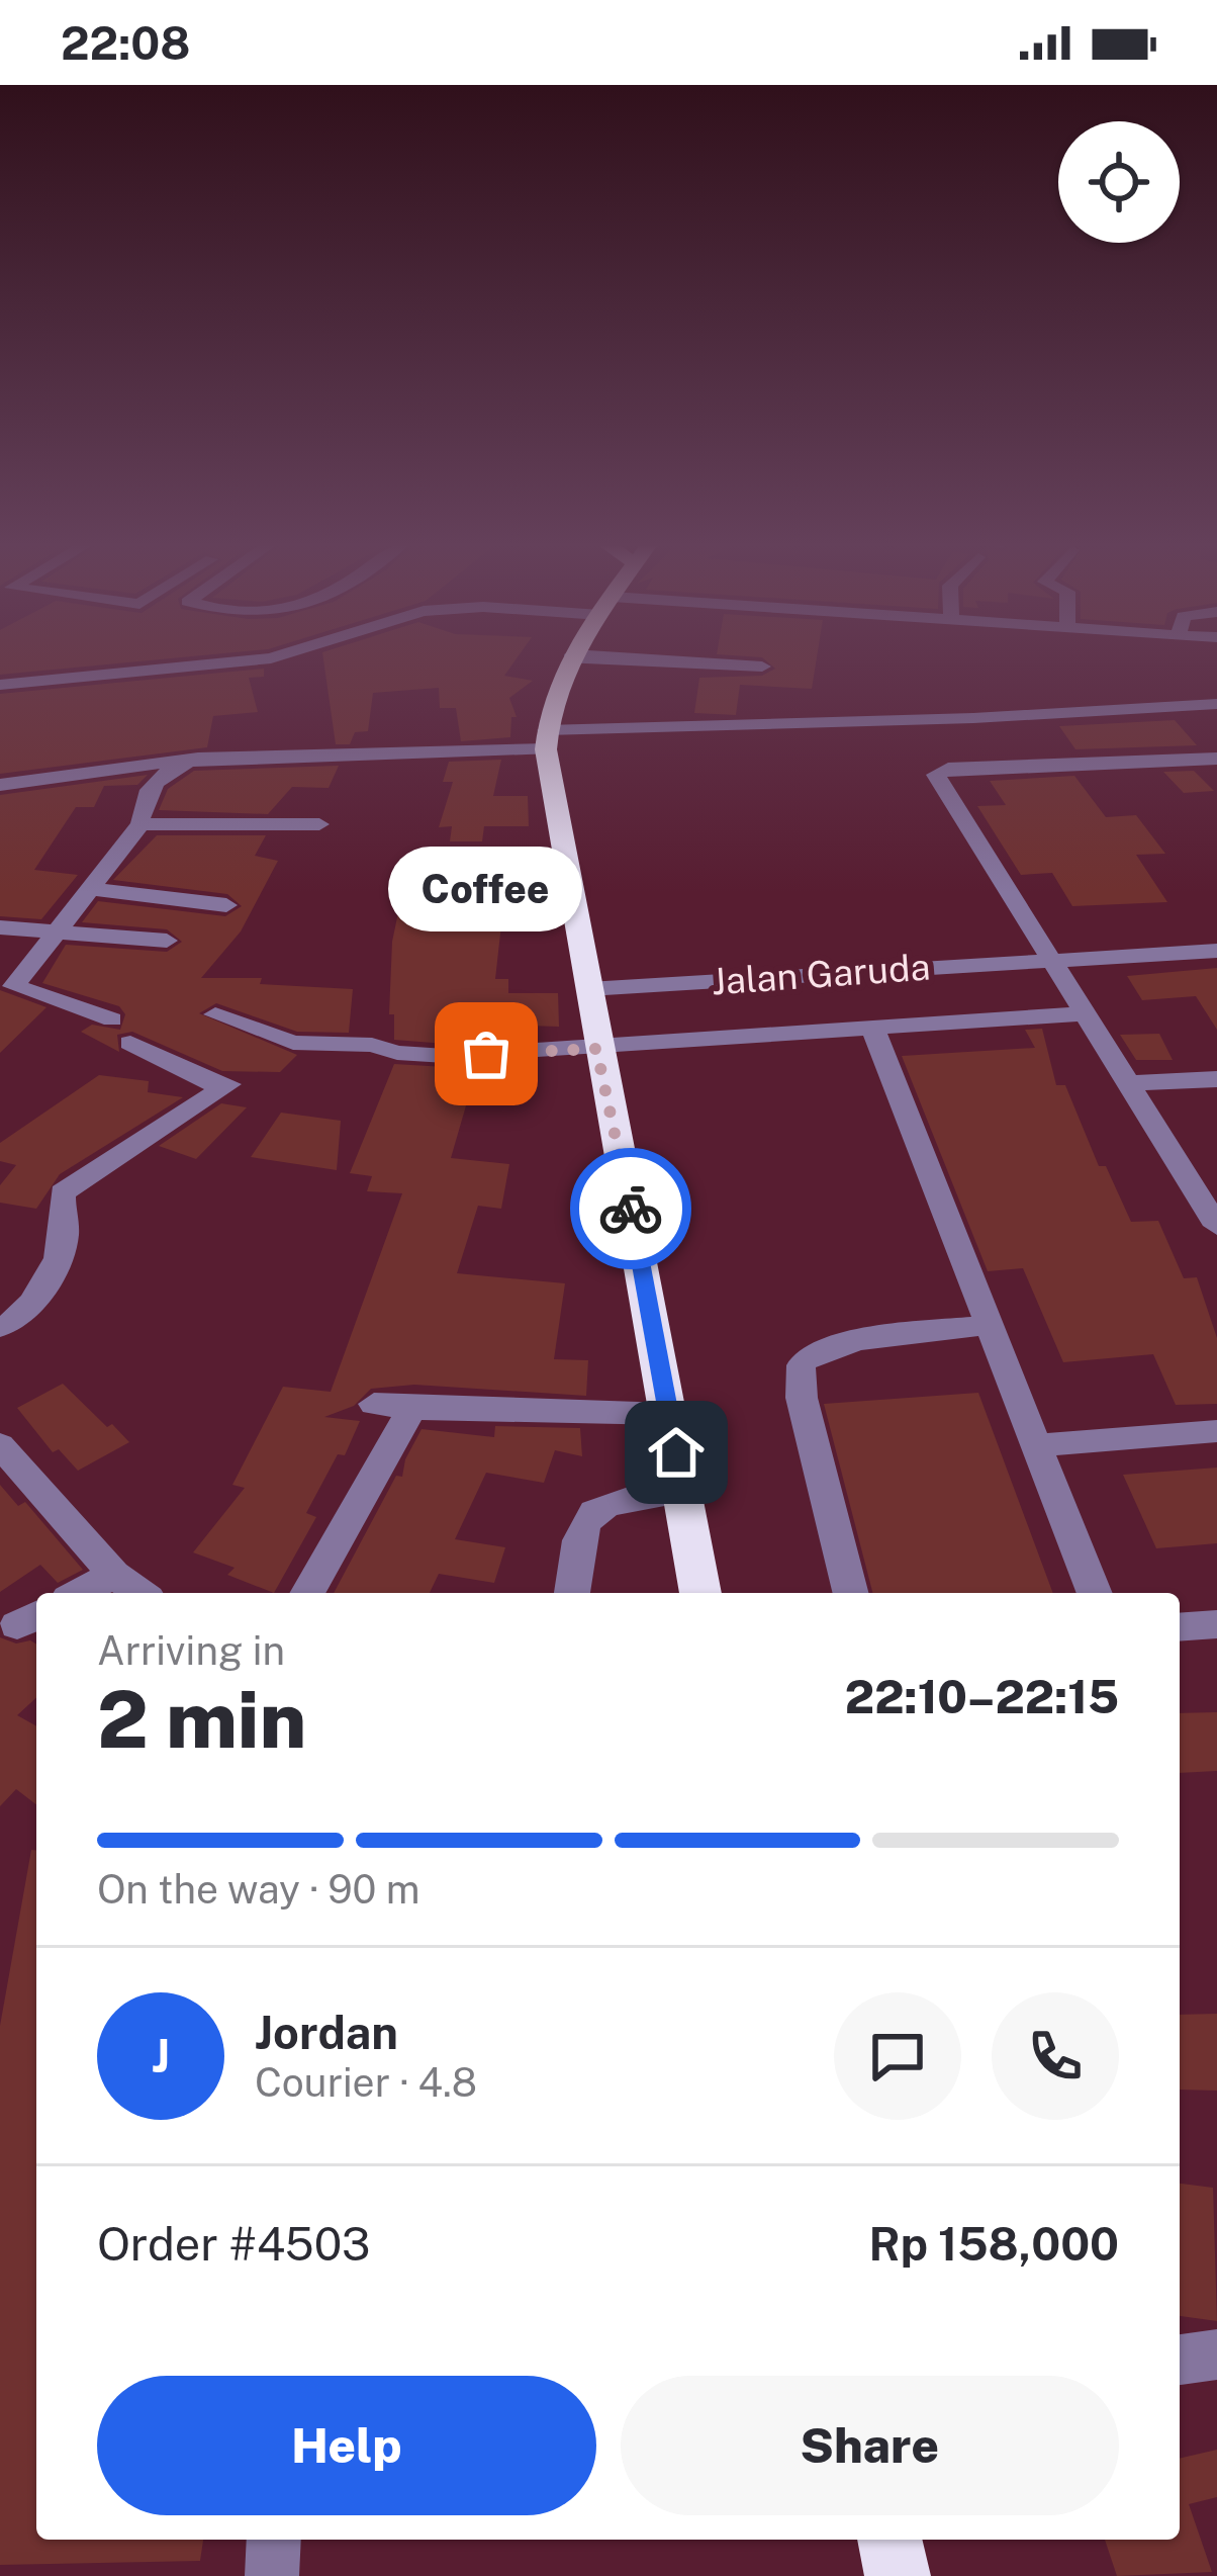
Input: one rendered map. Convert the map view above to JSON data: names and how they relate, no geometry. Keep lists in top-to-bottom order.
{
  "streets": {
    "street": ["Jalan Garuda"]
  },
  "places": ["Coffee"],
  "page": {
    "status": "22:08",
    "bubble": "Coffee",
    "heading": ["2 min", "Arriving in", "22:10–22:15"],
    "panel": [
      "Jordan",
      "Courier · 4.8",
      "Order #4503",
      "Rp 158,000"
    ],
    "bar": "On the way · 90 m",
    "round": "J",
    "buttons": ["Help", "Share"]
  }
}
